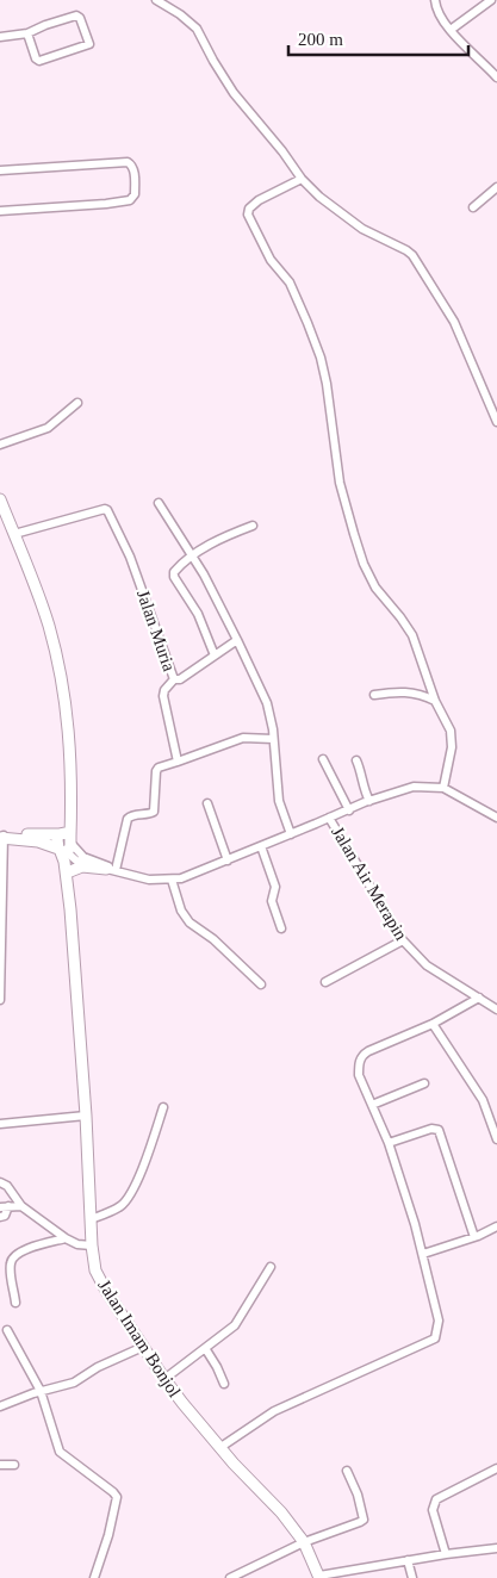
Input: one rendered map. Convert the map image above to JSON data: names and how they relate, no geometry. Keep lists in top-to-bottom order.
{
  "streets": {
    "main road": ["Jalan Imam Bonjol"],
    "street": ["Jalan Muria", "Jalan Air Merapin"]
  },
  "crossings": [
    ["Jalan Muria", "Jalan Imam Bonjol"]
  ],
  "scale_bar": "200 m"
}
